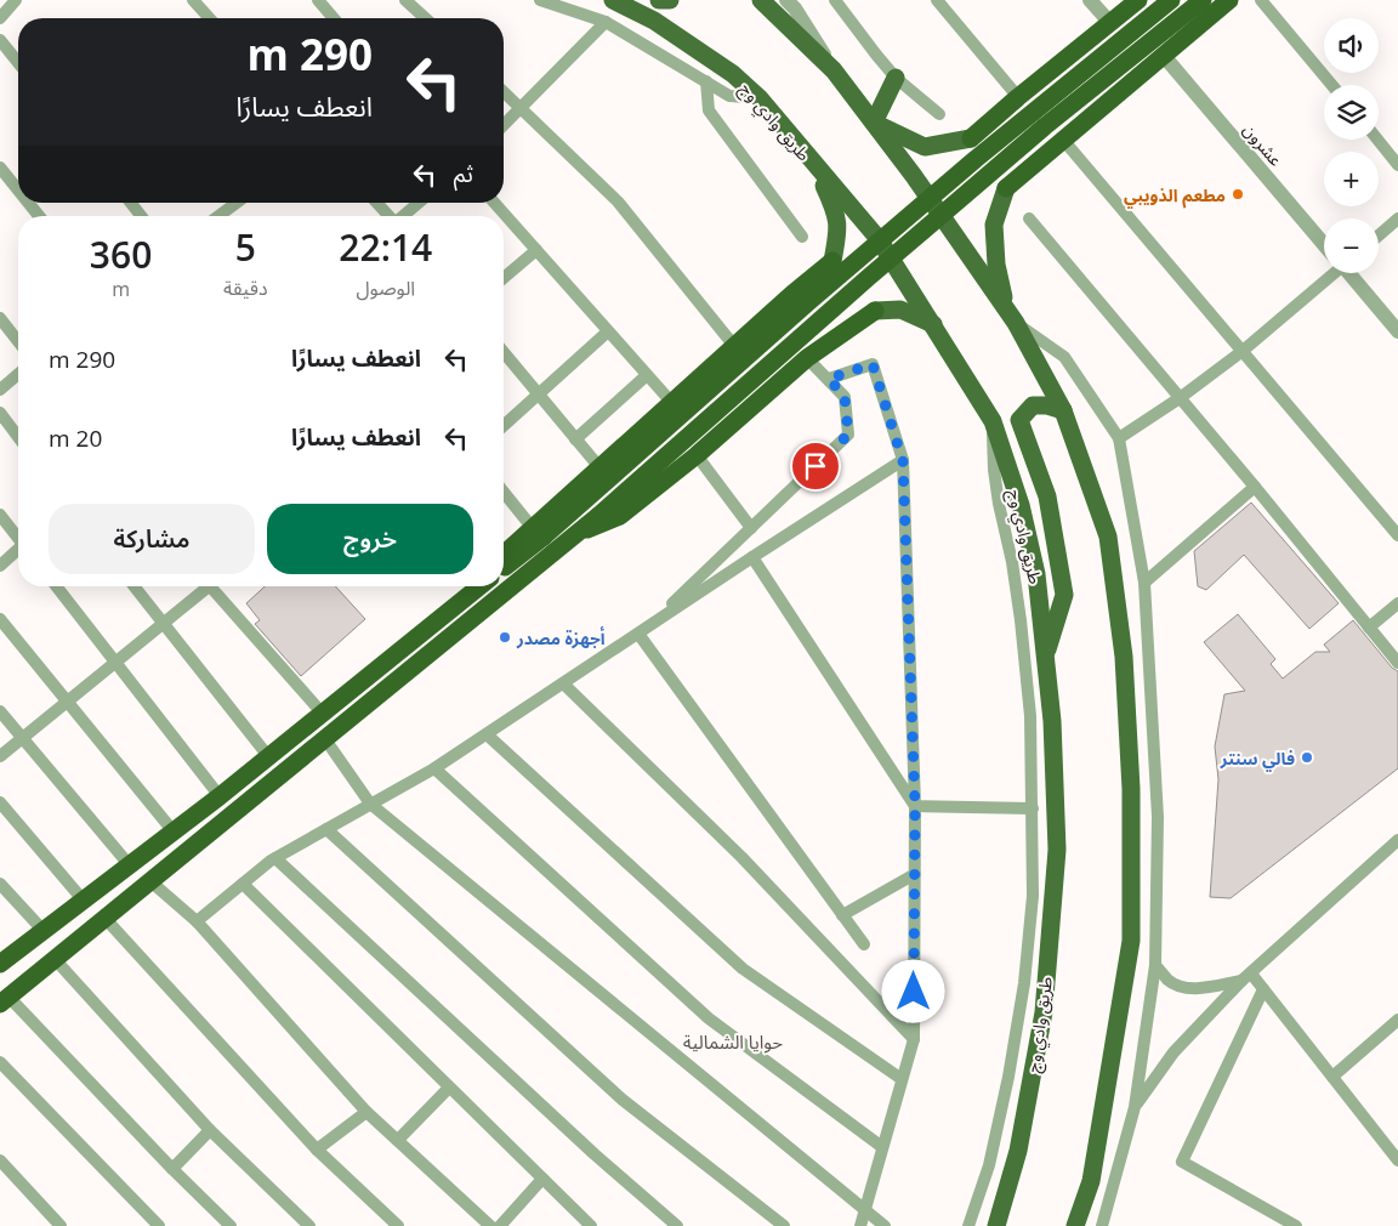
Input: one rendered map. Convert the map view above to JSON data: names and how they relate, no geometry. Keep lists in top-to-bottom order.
{
  "streets": {
    "main road": ["طريق وادي وج"],
    "street": ["عشرون"]
  },
  "districts": ["حوايا الشمالية"],
  "places": ["مطعم الذويبي", "أجهزة مصدر", "فالي سنتر"],
  "page": {
    "map_buttons": ["+", "−"],
    "turn": ["290 m", "انعطف يسارًا"],
    "then": "ثم",
    "eta": [
      "22:14",
      "الوصول",
      "5",
      "دقيقة",
      "360",
      "m"
    ],
    "list": [
      {
        "name": "انعطف يسارًا",
        "value": "290 m"
      },
      {
        "name": "انعطف يسارًا",
        "value": "20 m"
      }
    ],
    "buttons": ["خروج", "مشاركة"]
  }
}
